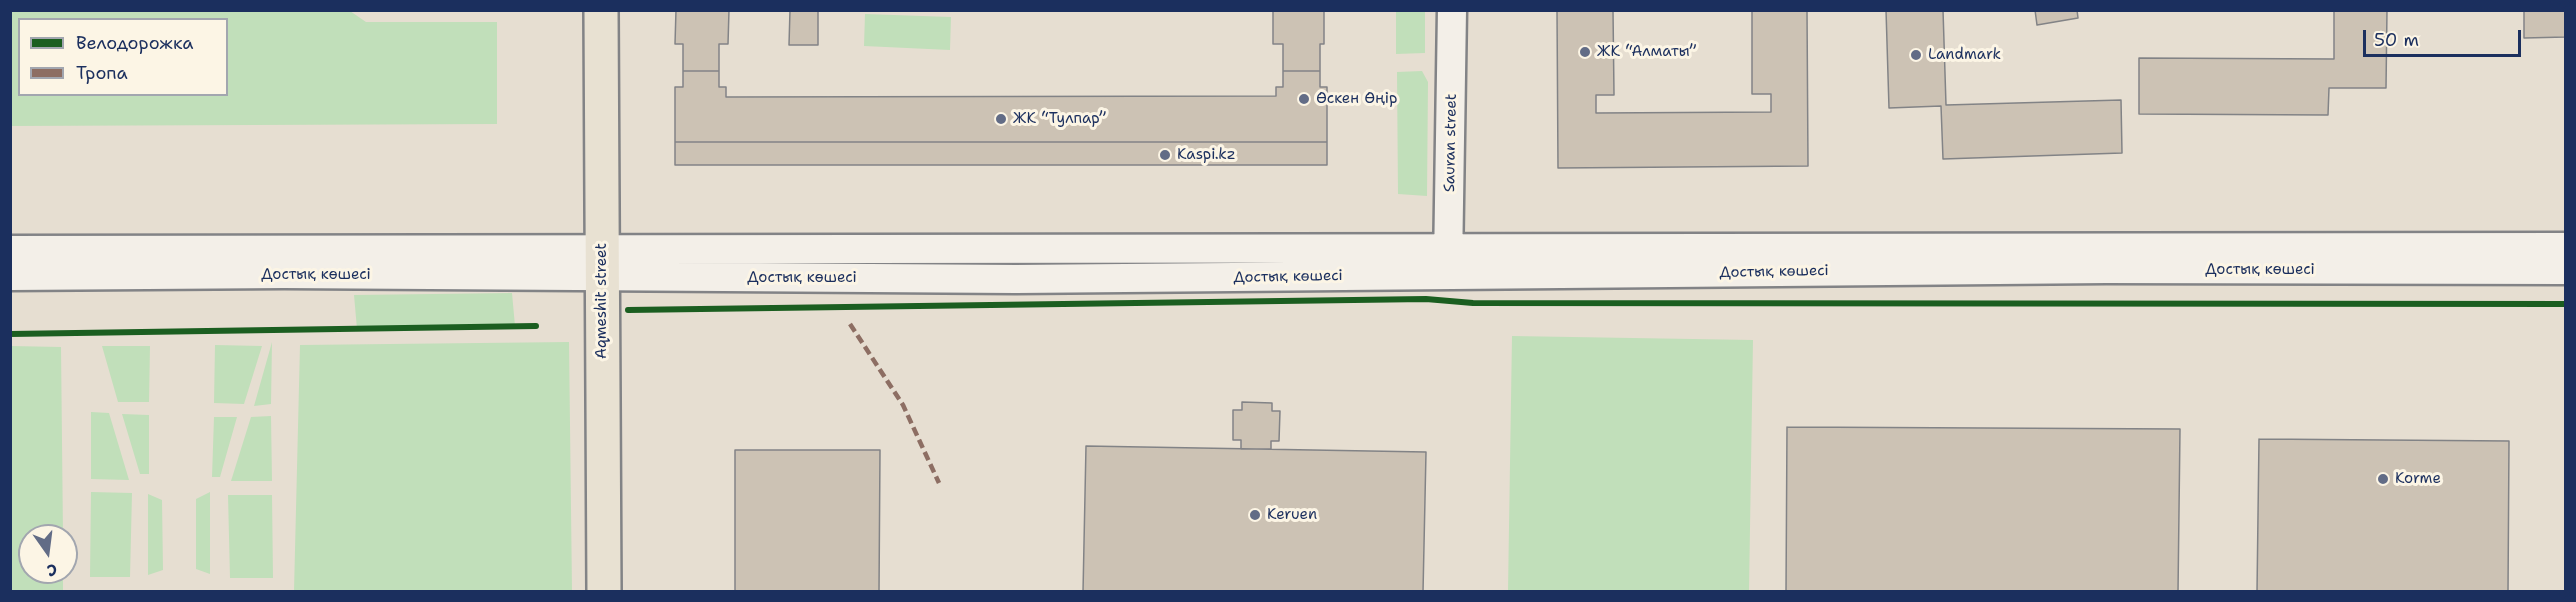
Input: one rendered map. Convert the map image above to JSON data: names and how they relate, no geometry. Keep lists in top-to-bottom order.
{
  "streets": {
    "main road": ["Aqmeshit street"],
    "street": ["Sauran street", "Достық көшесі"]
  },
  "crossings": [
    ["Sauran street", "Достық көшесі"],
    ["Достық көшесі", "Aqmeshit street"]
  ],
  "places": [
    "ЖК “Алматы”",
    "Landmark",
    "Өскен Өңір",
    "ЖК “Тулпар”",
    "Kaspi.kz",
    "Korme",
    "Keruen"
  ],
  "legend": ["Велодорожка", "Тропа"],
  "scale_bar": "50 m",
  "north": "bottom"
}
